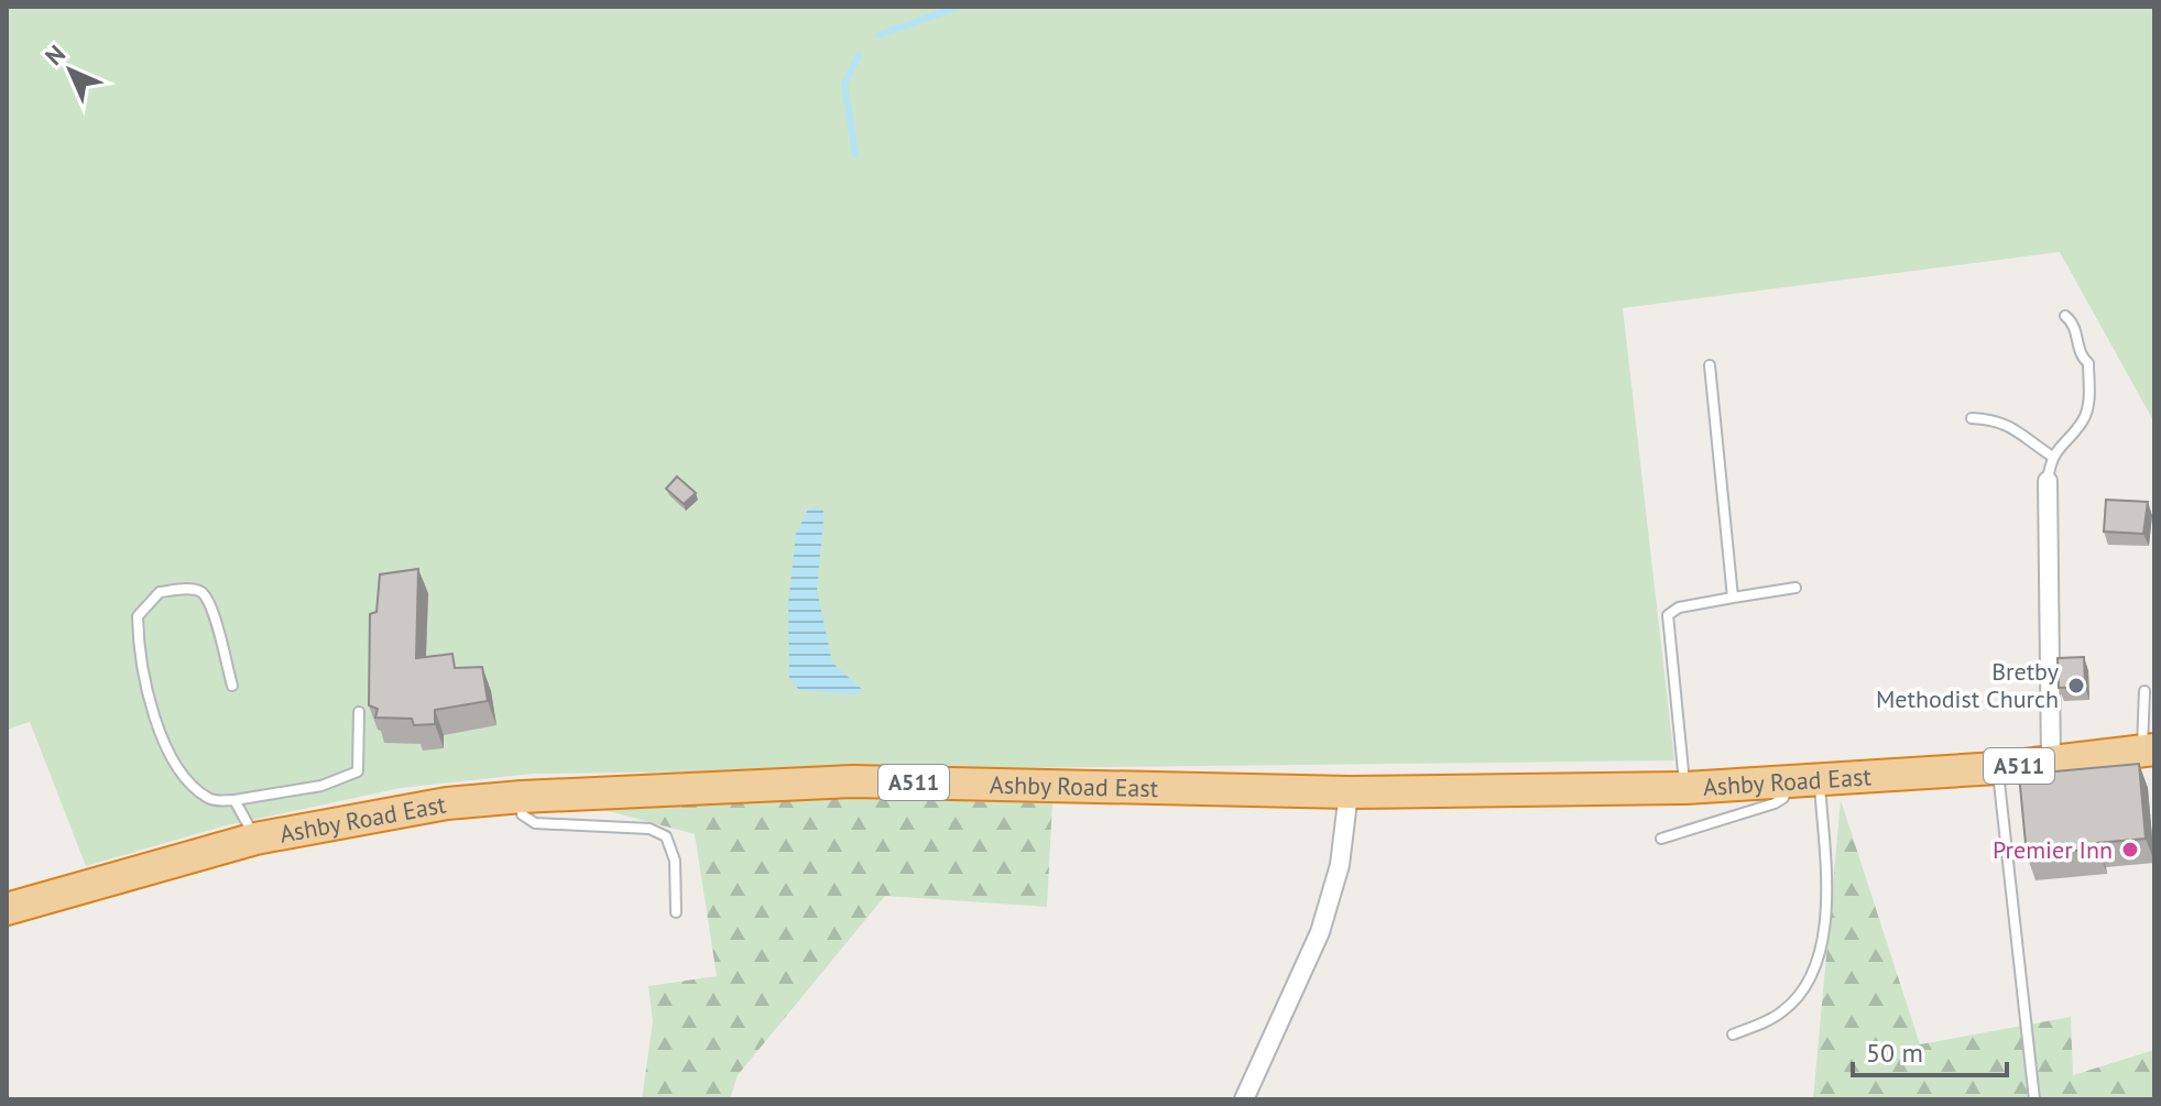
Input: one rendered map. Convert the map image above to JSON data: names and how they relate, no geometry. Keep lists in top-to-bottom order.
{
  "streets": {
    "highway": ["A511", "Ashby Road East"]
  },
  "places": ["Bretby Methodist Church", "Premier Inn"],
  "scale_bar": "50 m",
  "north": "top left"
}
